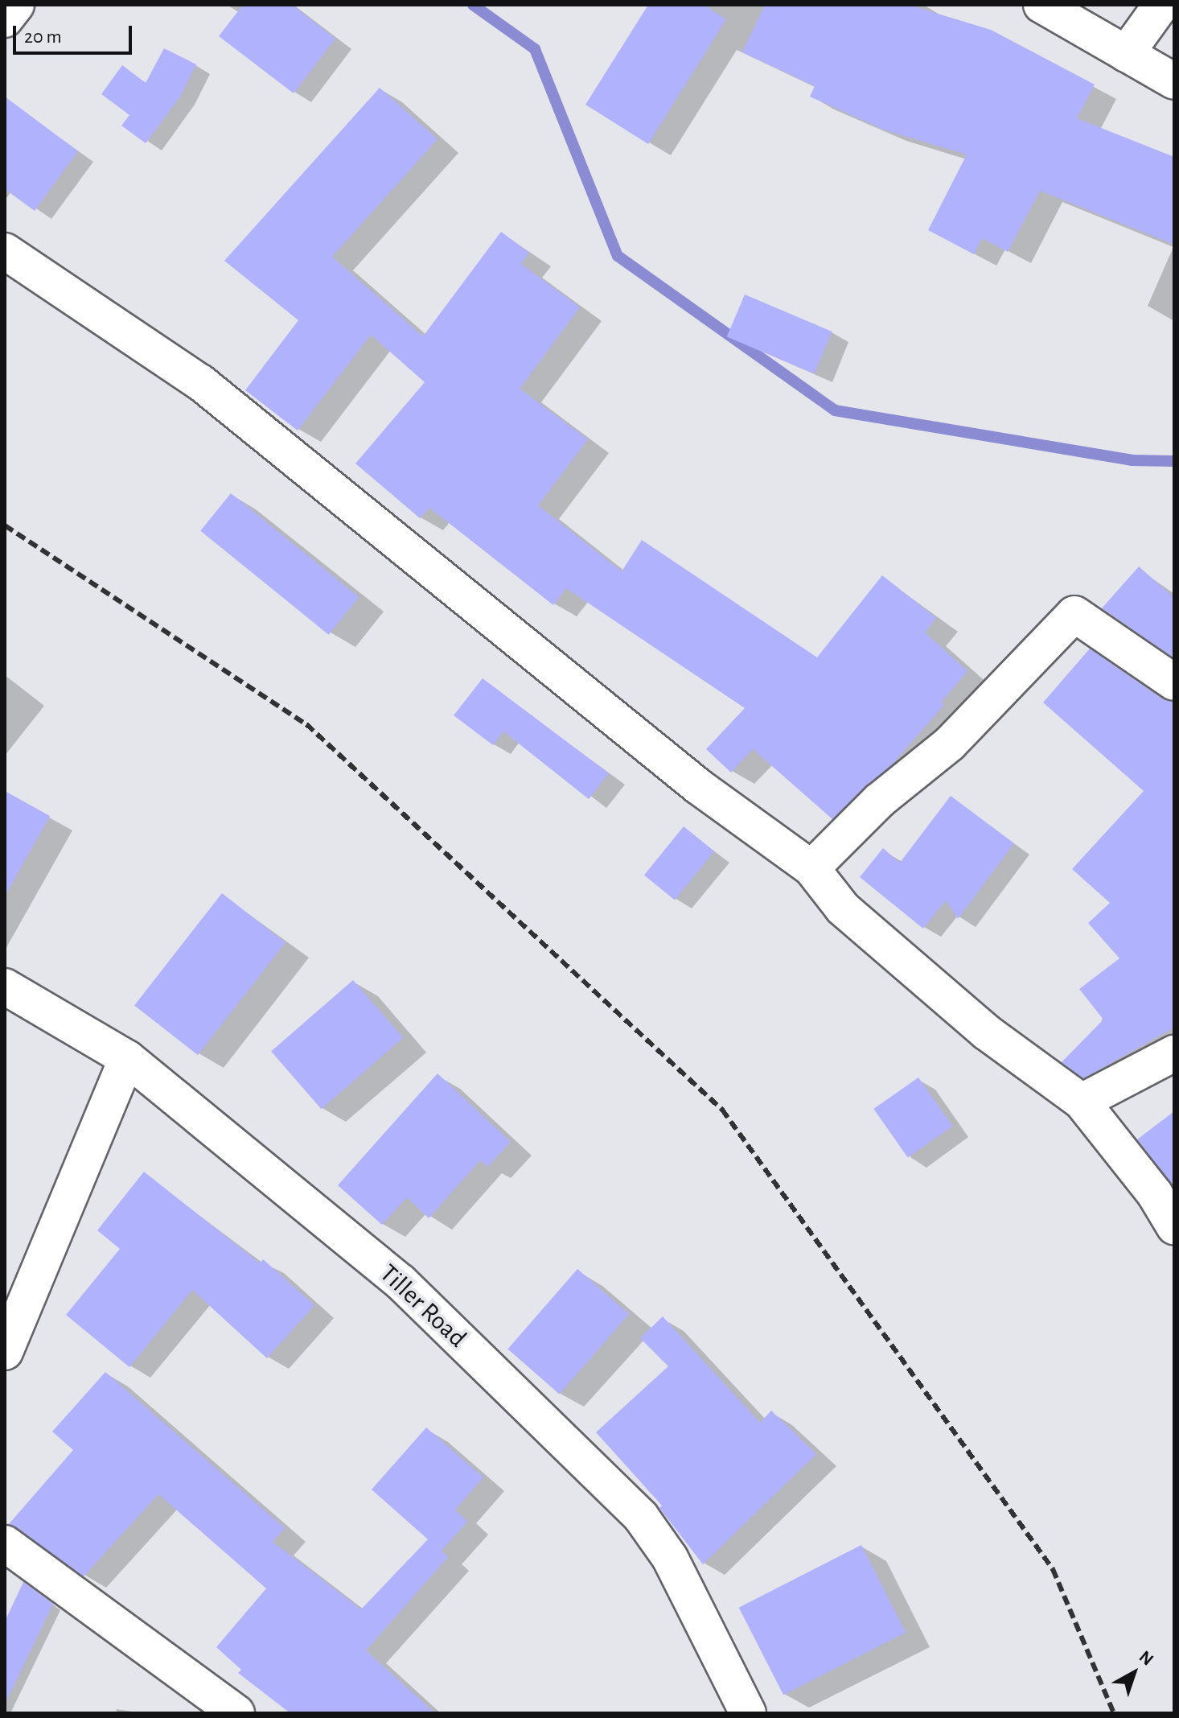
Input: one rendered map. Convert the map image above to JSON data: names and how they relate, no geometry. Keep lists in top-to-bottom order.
{
  "streets": {
    "street": ["Tiller Road"]
  },
  "scale_bar": "20 m",
  "north": "top right"
}
